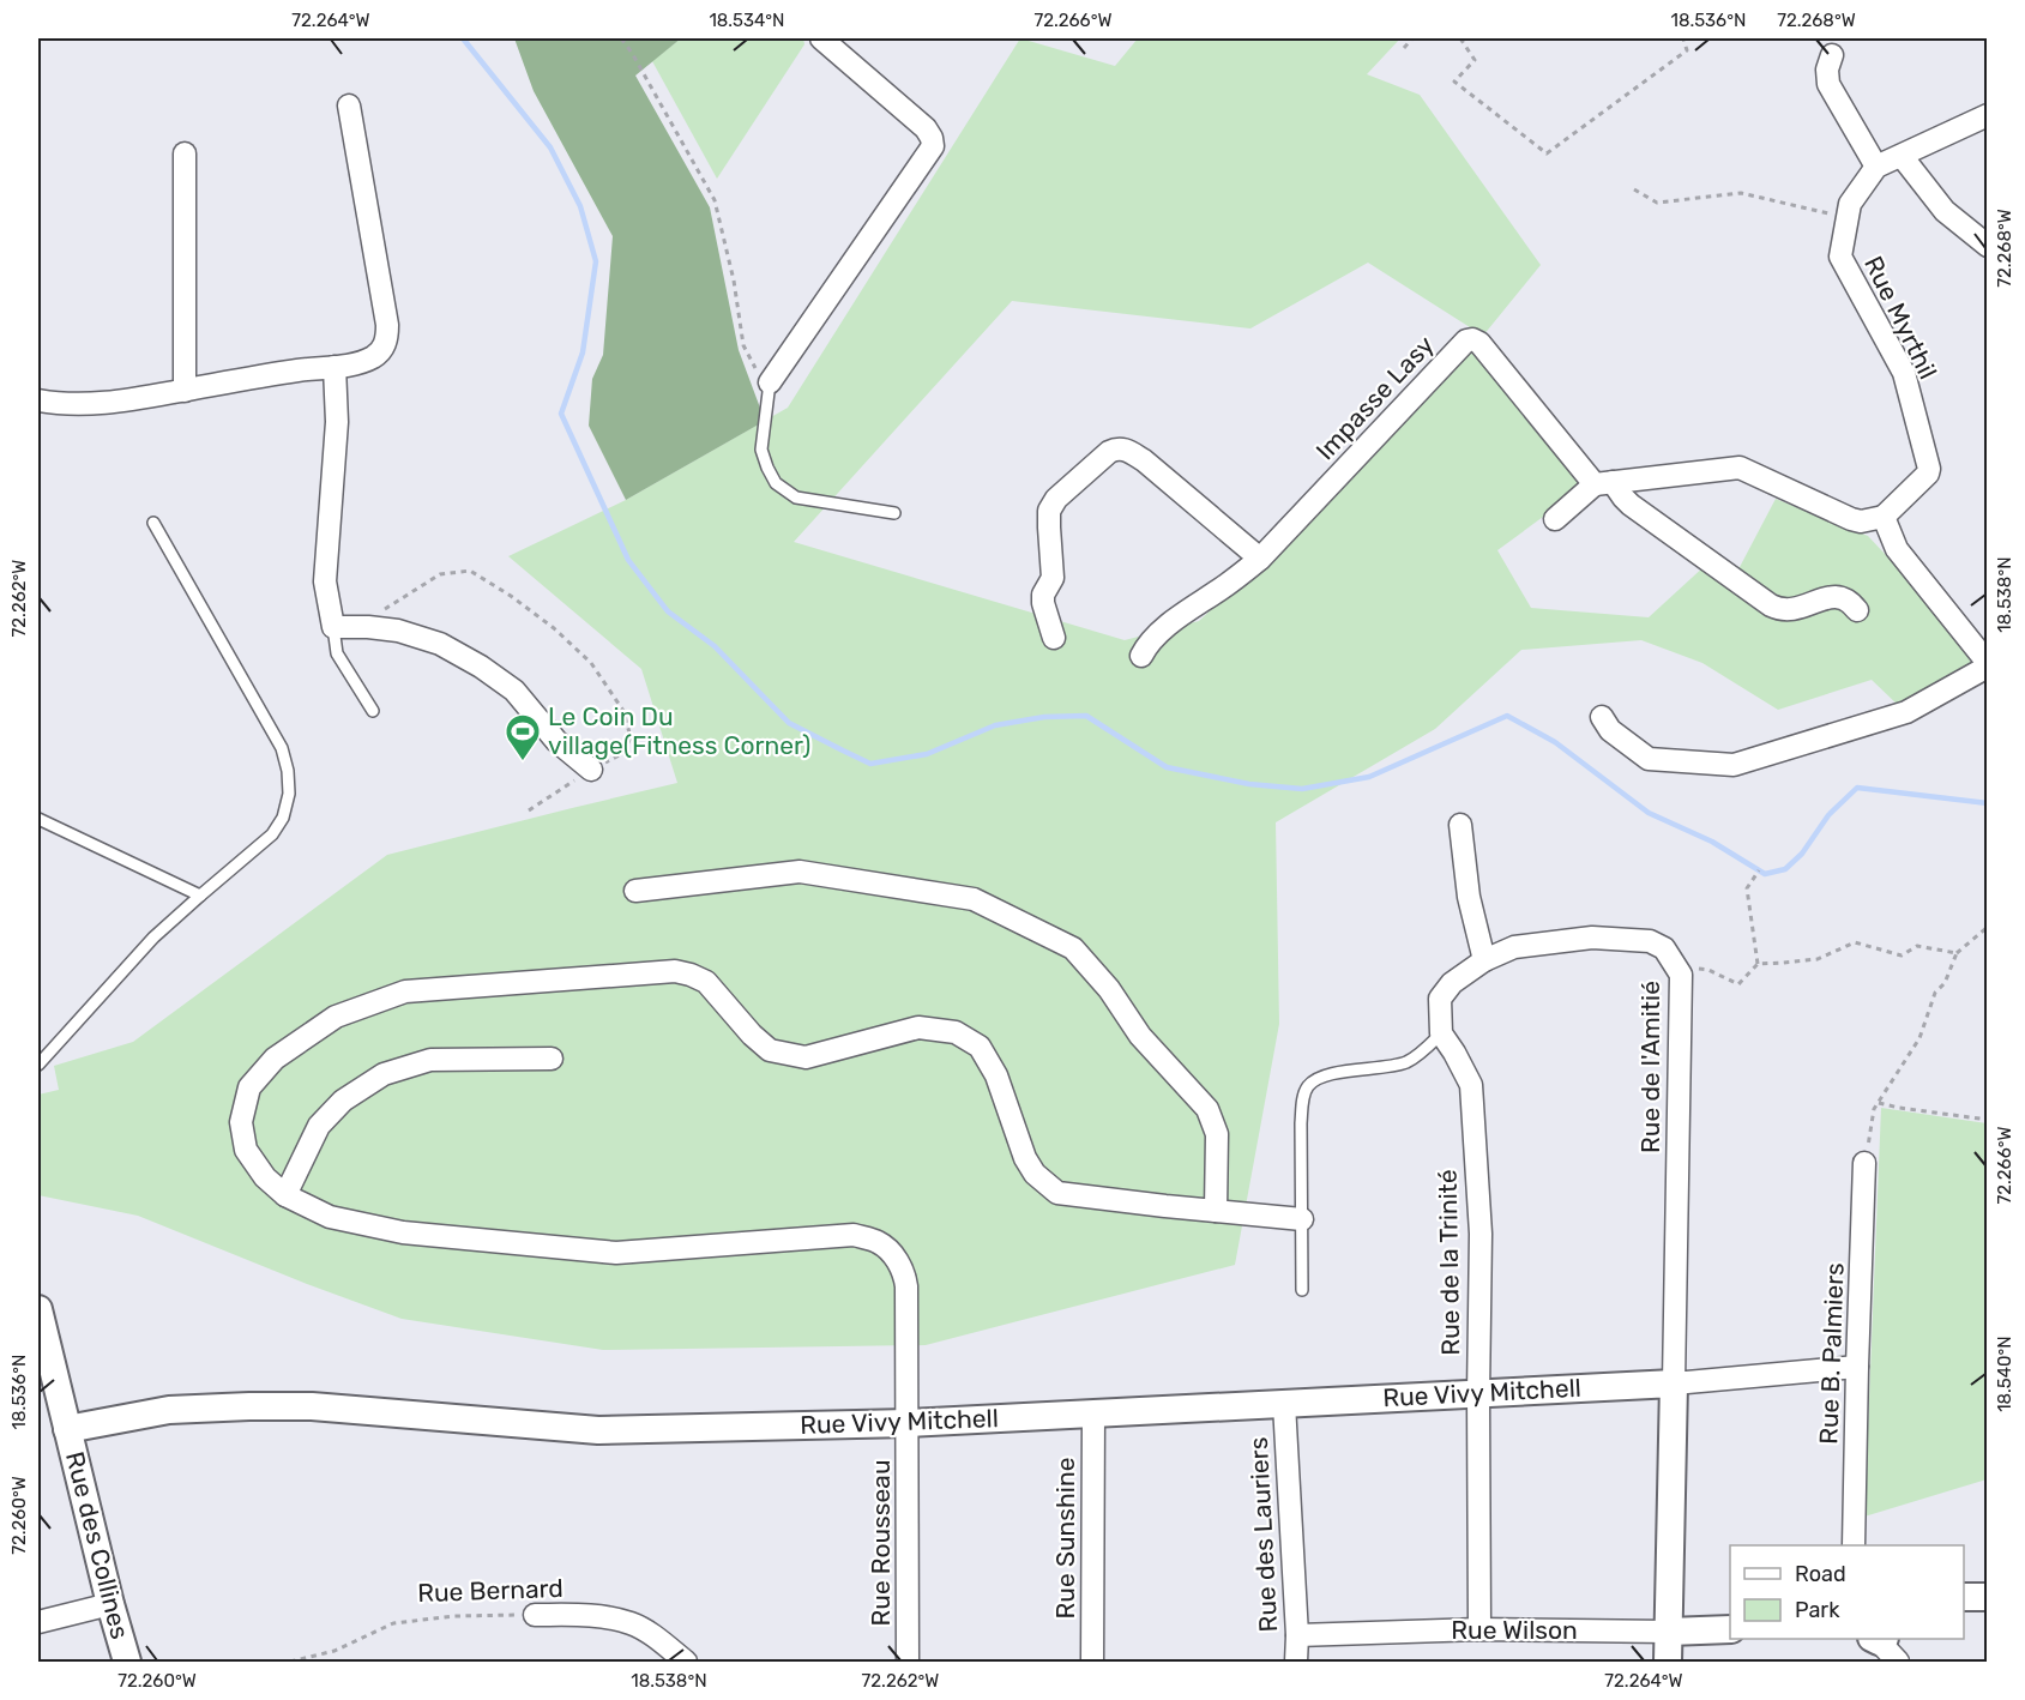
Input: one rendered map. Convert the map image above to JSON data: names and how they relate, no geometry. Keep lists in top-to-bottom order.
{
  "streets": {
    "street": [
      "Rue Myrthil",
      "Impasse Lasy",
      "Rue de l'Amitié",
      "Rue de la Trinité",
      "Rue B. Palmiers",
      "Rue Vivy Mitchell",
      "Rue des Lauriers",
      "Rue Sunshine",
      "Rue Rousseau",
      "Rue des Collines",
      "Rue Bernard",
      "Rue Wilson"
    ]
  },
  "crossings": [
    ["Rue de l'Amitié", "Rue de la Trinité"],
    ["Rue de l'Amitié", "Rue Vivy Mitchell"],
    ["Rue de la Trinité", "Rue Vivy Mitchell"],
    ["Rue de la Trinité", "Rue Wilson"],
    ["Rue B. Palmiers", "Rue Vivy Mitchell"],
    ["Rue Vivy Mitchell", "Rue des Lauriers"],
    ["Rue Vivy Mitchell", "Rue Sunshine"],
    ["Rue Vivy Mitchell", "Rue Rousseau"],
    ["Rue Vivy Mitchell", "Rue des Collines"],
    ["Rue des Lauriers", "Rue Wilson"]
  ],
  "places": {
    "sports": ["Le Coin Du village(Fitness Corner)"]
  },
  "legend": ["Road", "Park"],
  "coordinates": [
    "72.264°W",
    "18.534°N",
    "72.266°W",
    "18.536°N",
    "72.268°W",
    "18.538°N",
    "72.262°W",
    "18.540°N",
    "72.260°W"
  ]
}
